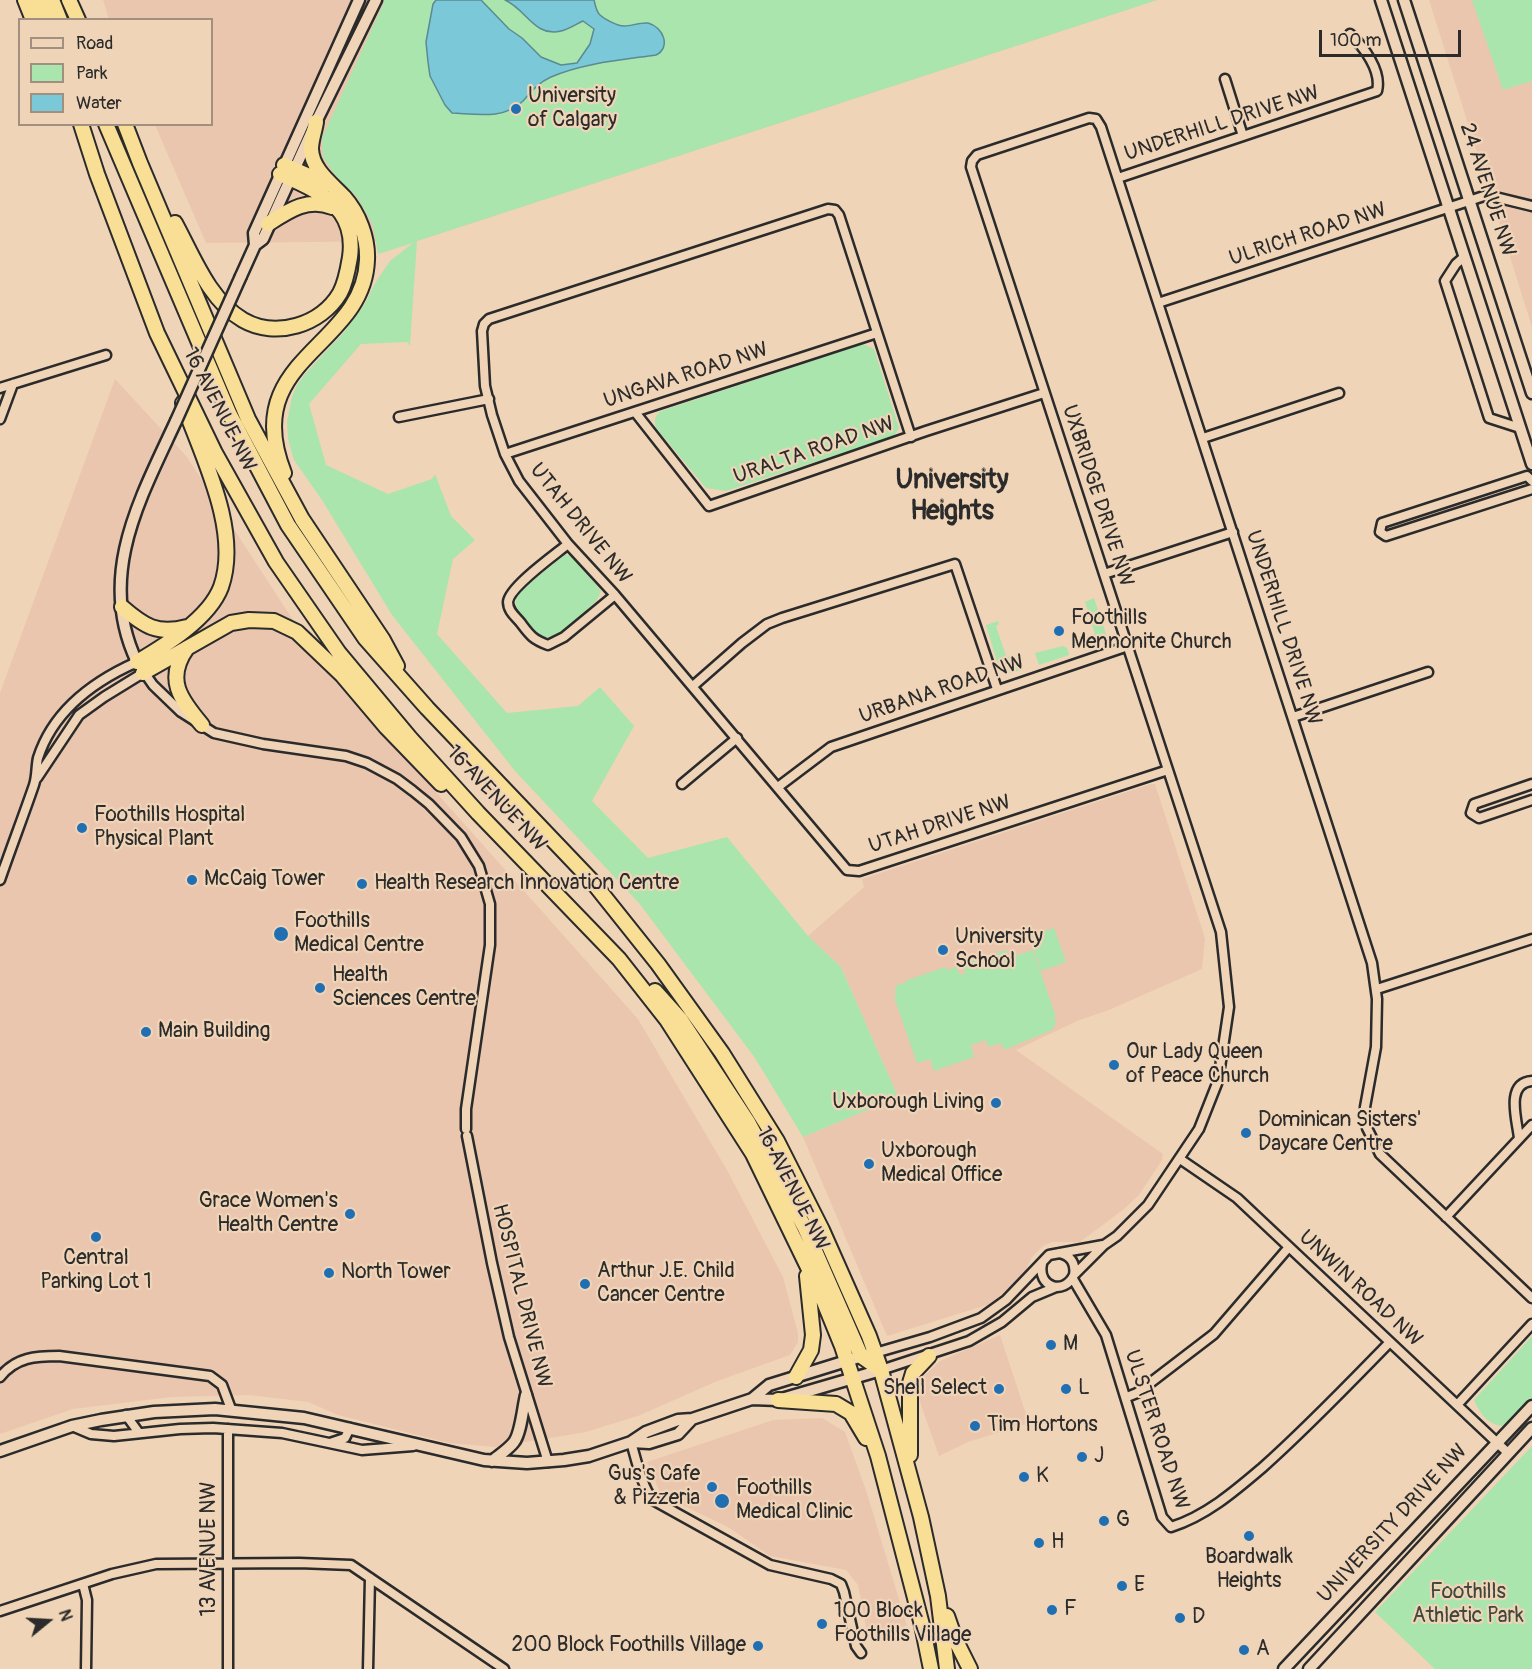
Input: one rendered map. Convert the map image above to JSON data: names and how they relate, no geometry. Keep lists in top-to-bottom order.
{
  "streets": {
    "highway": ["16 AVENUE NW"],
    "street": [
      "UNDERHILL DRIVE NW",
      "24 AVENUE NW",
      "ULRICH ROAD NW",
      "UNGAVA ROAD NW",
      "URALTA ROAD NW",
      "UXBRIDGE DRIVE NW",
      "UTAH DRIVE NW",
      "URBANA ROAD NW",
      "UNWIN ROAD NW",
      "HOSPITAL DRIVE NW",
      "ULSTER ROAD NW",
      "UNIVERSITY DRIVE NW",
      "13 AVENUE NW"
    ]
  },
  "crossings": [
    ["UNDERHILL DRIVE NW", "ULRICH ROAD NW"],
    ["UNDERHILL DRIVE NW", "UXBRIDGE DRIVE NW"],
    ["24 AVENUE NW", "ULRICH ROAD NW"],
    ["UNGAVA ROAD NW", "URALTA ROAD NW"],
    ["UNGAVA ROAD NW", "UTAH DRIVE NW"],
    ["URALTA ROAD NW", "UXBRIDGE DRIVE NW"],
    ["URALTA ROAD NW", "UTAH DRIVE NW"],
    ["UXBRIDGE DRIVE NW", "UTAH DRIVE NW"],
    ["UXBRIDGE DRIVE NW", "URBANA ROAD NW"],
    ["UXBRIDGE DRIVE NW", "UNWIN ROAD NW"],
    ["UXBRIDGE DRIVE NW", "ULSTER ROAD NW"],
    ["UTAH DRIVE NW", "URBANA ROAD NW"],
    ["UNWIN ROAD NW", "ULSTER ROAD NW"],
    ["UNWIN ROAD NW", "UNIVERSITY DRIVE NW"]
  ],
  "districts": ["University Heights"],
  "parks": ["Foothills Athletic Park"],
  "places": [
    "University of Calgary",
    "Foothills Mennonite Church",
    "Foothills Hospital Physical Plant",
    "McCaig Tower",
    "Health Research Innovation Centre",
    "Foothills Medical Centre",
    "University School",
    "Health Sciences Centre",
    "Main Building",
    "Our Lady Queen of Peace Church",
    "Uxborough Living",
    "Dominican Sisters' Daycare Centre",
    "Uxborough Medical Office",
    "Grace Women's Health Centre",
    "Central Parking Lot 1",
    "North Tower",
    "Arthur J.E. Child Cancer Centre",
    "M",
    "Shell Select",
    "L",
    "Tim Hortons",
    "J",
    "K",
    "Gus's Cafe & Pizzeria",
    "Foothills Medical Clinic",
    "G",
    "Boardwalk Heights",
    "H",
    "E",
    "F",
    "D",
    "100 Block Foothills Village",
    "200 Block Foothills Village",
    "A"
  ],
  "legend": ["Road", "Park", "Water"],
  "scale_bar": "100 m",
  "north": "right"
}
